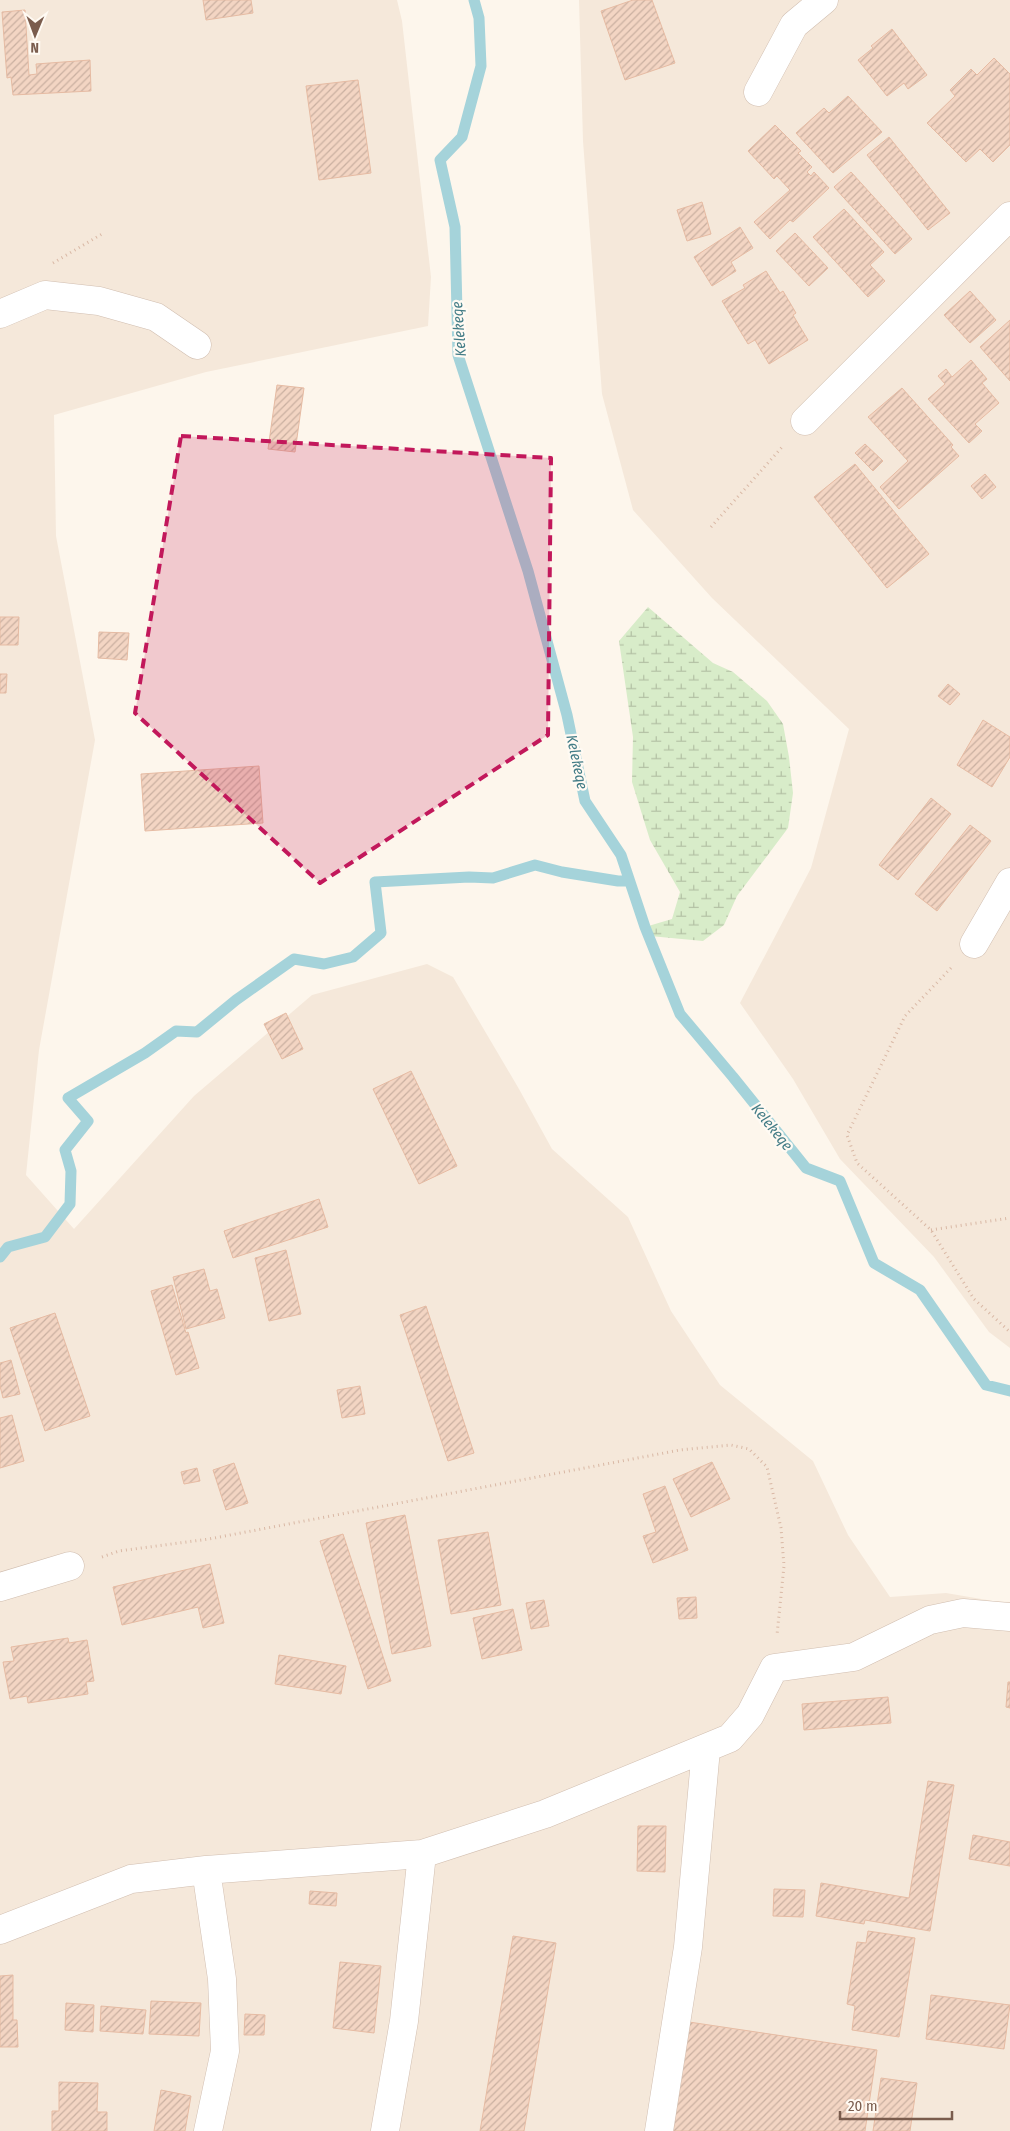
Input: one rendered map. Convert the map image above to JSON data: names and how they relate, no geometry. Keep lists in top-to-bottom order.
{
  "water": ["Kelekeqe"],
  "scale_bar": "20 m",
  "north": "bottom"
}
